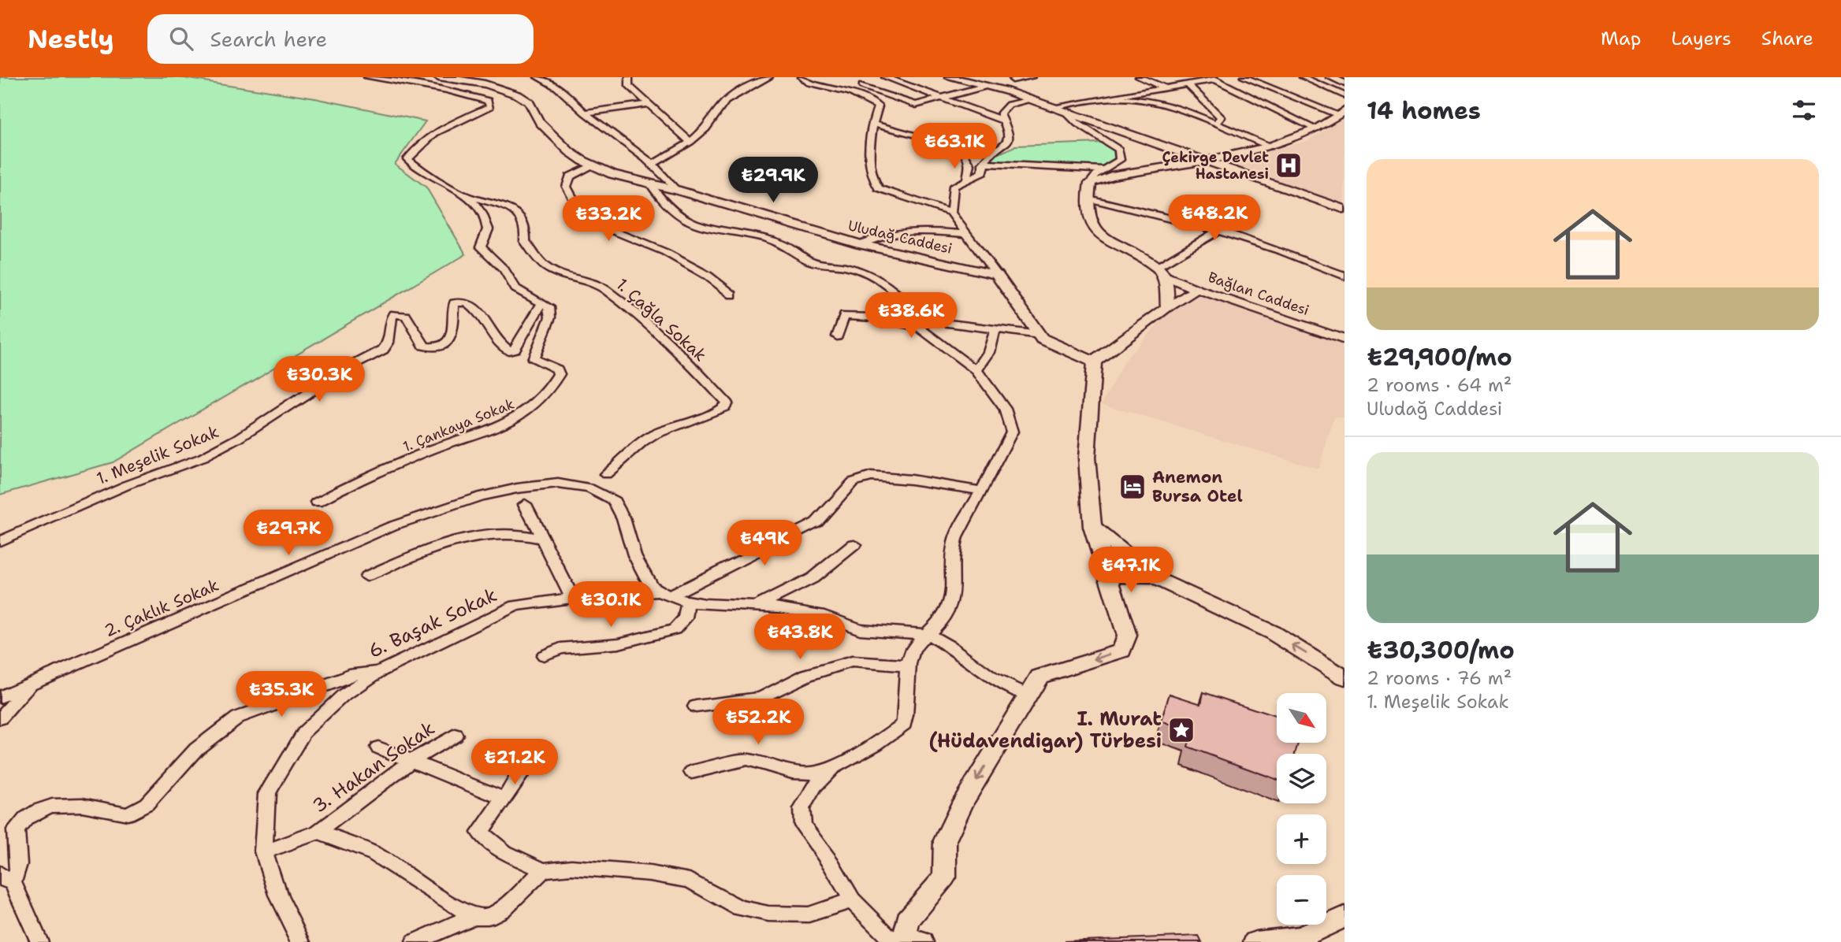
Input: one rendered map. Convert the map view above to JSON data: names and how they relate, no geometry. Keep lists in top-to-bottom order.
{
  "streets": {
    "main road": ["Uludağ Caddesi"],
    "street": [
      "Bağlan Caddesi",
      "1. Çağla Sokak",
      "1. Çankaya Sokak",
      "1. Meşelik Sokak",
      "2. Çaklık Sokak",
      "6. Başak Sokak",
      "3. Hakan Sokak"
    ]
  },
  "crossings": [
    ["1. Çankaya Sokak", "1. Meşelik Sokak"],
    ["2. Çaklık Sokak", "6. Başak Sokak"]
  ],
  "places": {
    "hospital": ["Çekirge Devlet Hastanesi"],
    "hotel": ["Anemon Bursa Otel"],
    "place": ["I. Murat (Hüdavendigar) Türbesi"]
  },
  "north": "bottom right",
  "page": {
    "header": "Nestly",
    "search": "Search here",
    "nav": ["Map", "Layers", "Share"],
    "heading": "14 homes",
    "price": [
      "₺63.1K",
      "₺29.9K",
      "₺48.2K",
      "₺33.2K",
      "₺38.6K",
      "₺30.3K",
      "₺29.7K",
      "₺49K",
      "₺47.1K",
      "₺30.1K",
      "₺43.8K",
      "₺35.3K",
      "₺52.2K",
      "₺21.2K"
    ],
    "list": [
      {
        "name": "₺29,900/mo",
        "note": "2 rooms · 64 m² · Uludağ Caddesi"
      },
      {
        "name": "₺30,300/mo",
        "note": "2 rooms · 76 m² · 1. Meşelik Sokak"
      }
    ],
    "map_buttons": ["+", "−"]
  }
}
